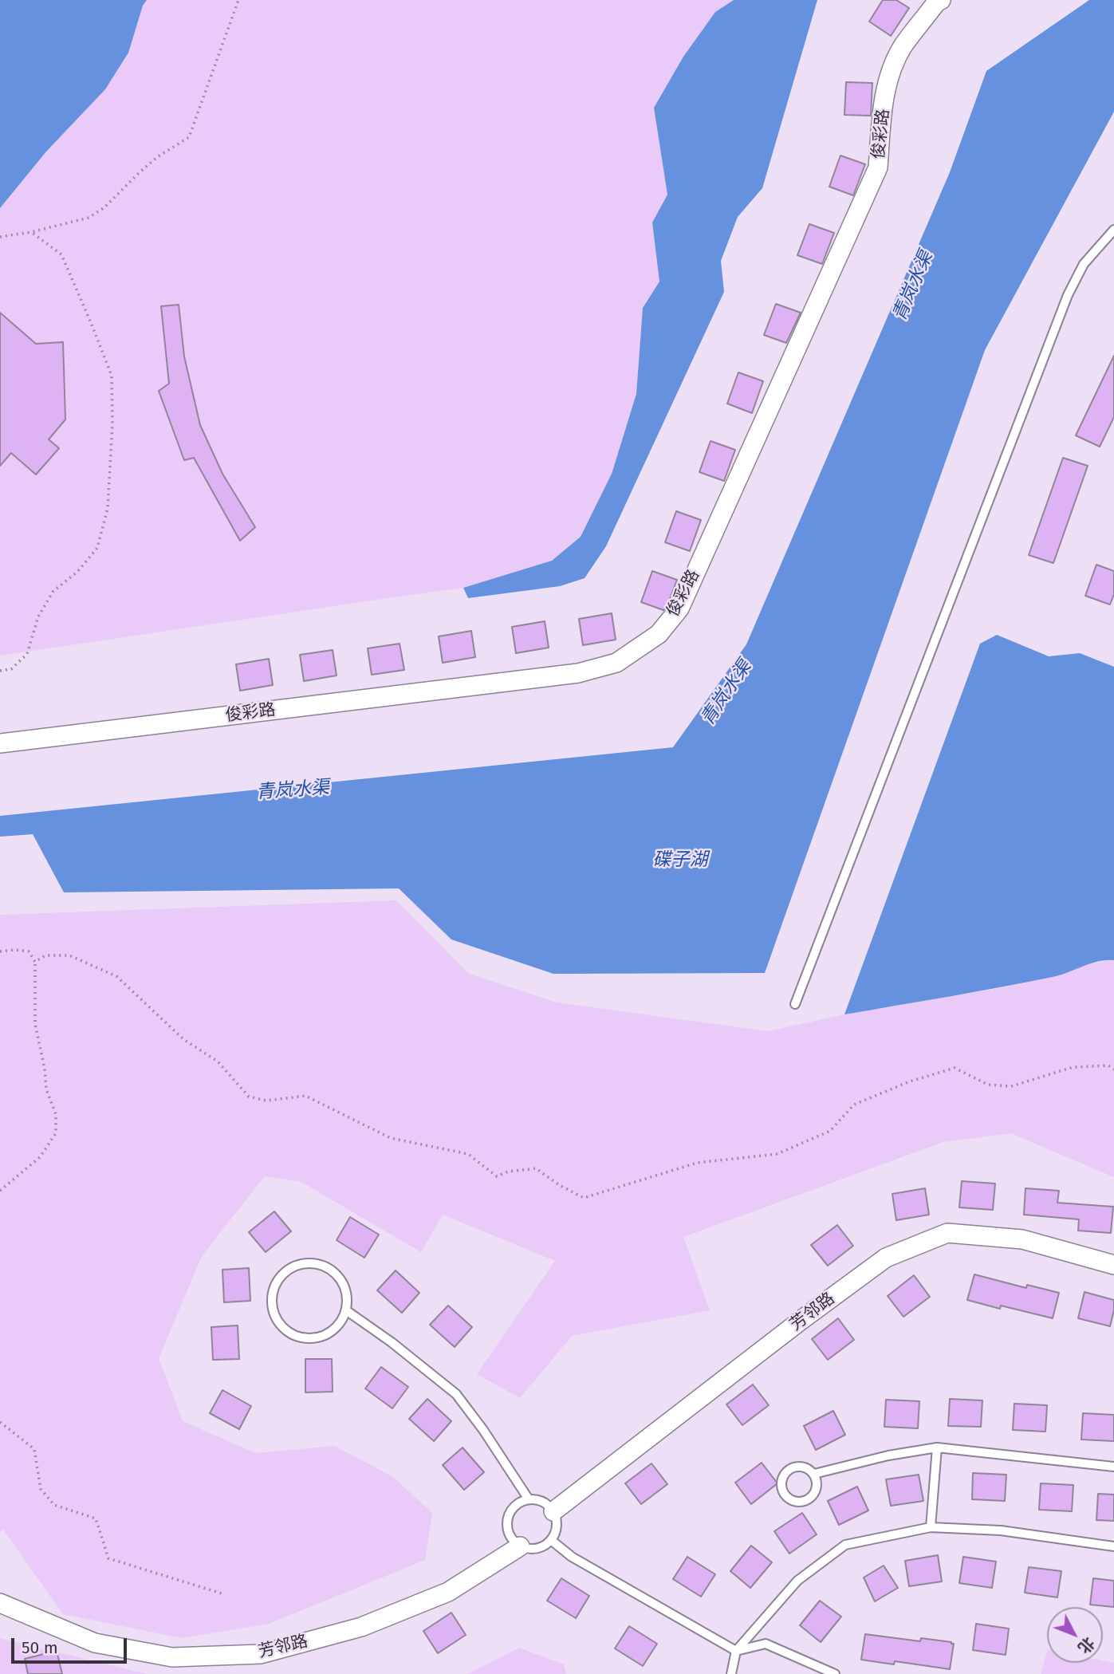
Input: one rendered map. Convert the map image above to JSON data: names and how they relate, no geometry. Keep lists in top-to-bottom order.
{
  "streets": {
    "street": ["俊彩路", "芳邻路"]
  },
  "water": ["青岚水渠", "碟子湖"],
  "scale_bar": "50 m",
  "north": "bottom right"
}
